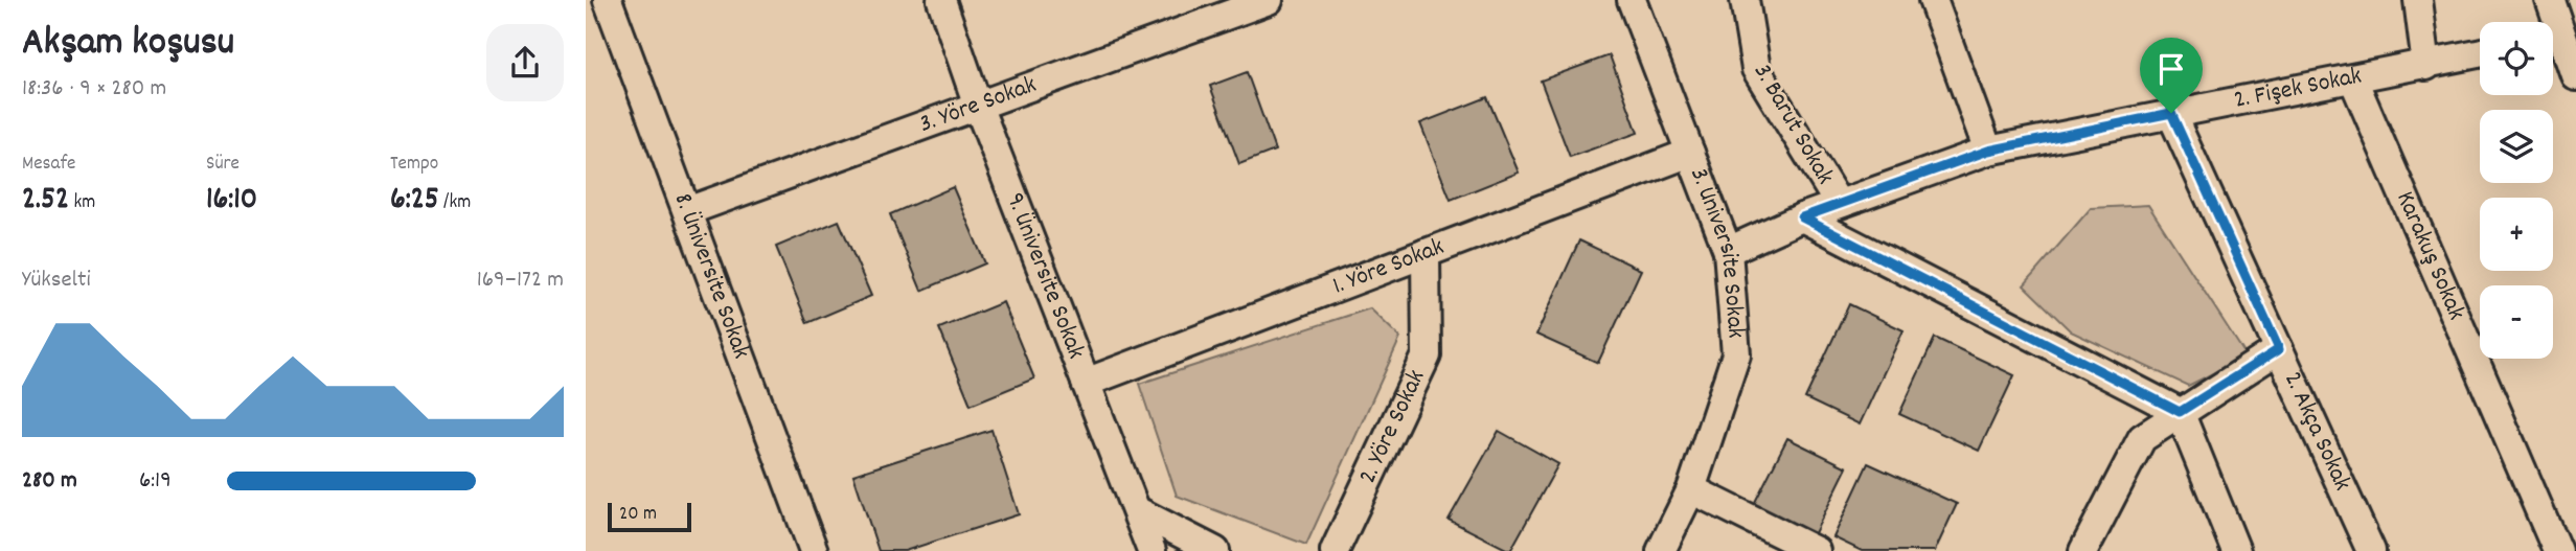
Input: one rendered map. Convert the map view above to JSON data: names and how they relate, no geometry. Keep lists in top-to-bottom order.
{
  "streets": {
    "street": [
      "2. Fişek Sokak",
      "3. Yöre Sokak",
      "3. Barut Sokak",
      "3. Üniversite Sokak",
      "Karakuş Sokak",
      "1. Yöre Sokak",
      "8. Üniversite Sokak",
      "9. Üniversite Sokak",
      "2. Yöre Sokak",
      "2. Akça Sokak"
    ]
  },
  "crossings": [
    ["2. Fişek Sokak", "3. Barut Sokak"],
    ["2. Fişek Sokak", "3. Üniversite Sokak"],
    ["2. Fişek Sokak", "Karakuş Sokak"],
    ["2. Fişek Sokak", "2. Akça Sokak"],
    ["3. Yöre Sokak", "8. Üniversite Sokak"],
    ["3. Yöre Sokak", "9. Üniversite Sokak"],
    ["3. Üniversite Sokak", "1. Yöre Sokak"],
    ["1. Yöre Sokak", "9. Üniversite Sokak"],
    ["1. Yöre Sokak", "2. Yöre Sokak"]
  ],
  "scale_bar": "20 m",
  "page": {
    "heading": ["Akşam koşusu", "18:36 · 9 × 280 m"],
    "map_buttons": ["+", "−"],
    "stats": [
      ["Mesafe", "2.52 km"],
      ["Süre", "16:10"],
      ["Tempo", "6:25 /km"]
    ],
    "chart": ["Yükselti", "169–172 m"],
    "list": [
      {
        "name": "280 m",
        "note": "6:19"
      }
    ],
    "scale": "20 m"
  }
}
